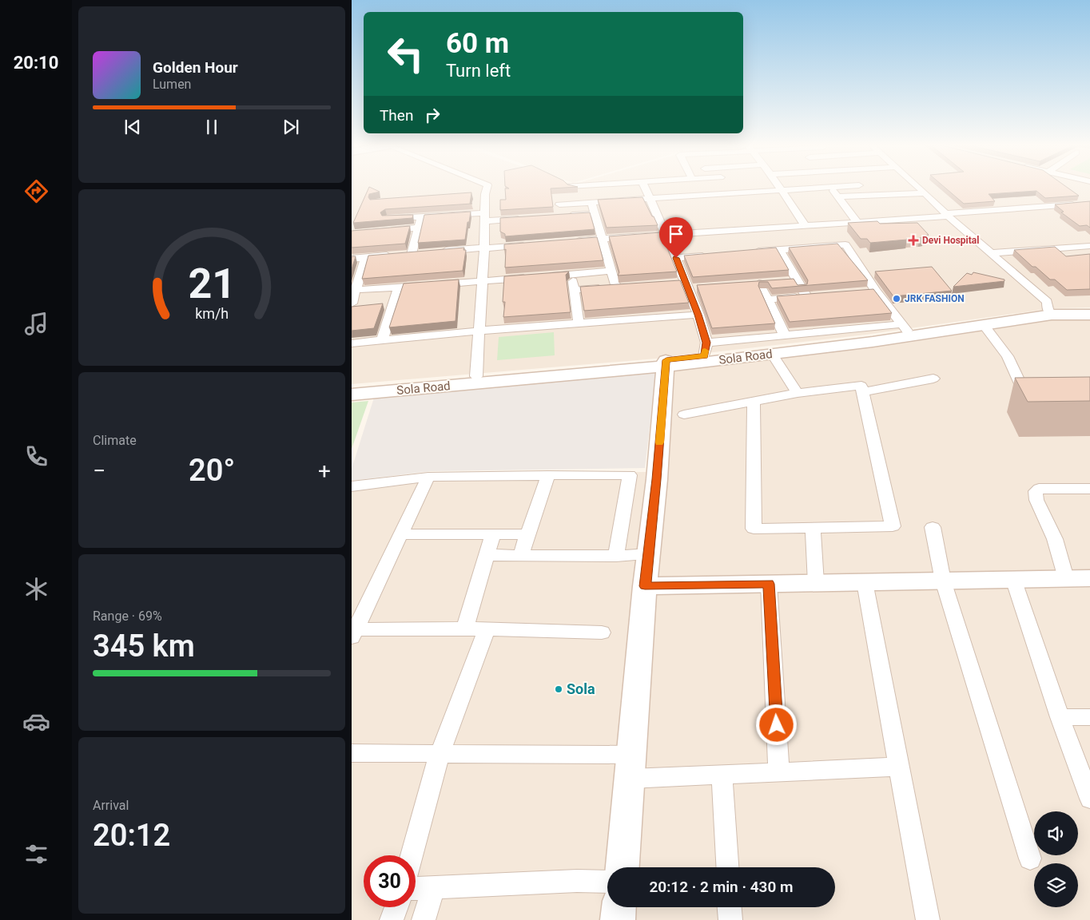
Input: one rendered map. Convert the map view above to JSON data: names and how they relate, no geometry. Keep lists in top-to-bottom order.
{
  "streets": {
    "main road": ["Sola Road"]
  },
  "places": {
    "health": ["Devi Hospital"],
    "other": ["JRK FASHION", "Sola"]
  },
  "page": {
    "tabs": "20:10",
    "turn": ["60 m", "Turn left"],
    "song": ["Golden Hour", "Lumen"],
    "then": "Then",
    "tile": [
      "Climate",
      ["Range · 69%", "345 km"],
      ["Arrival", "20:12"]
    ],
    "heat": ["−", "20°", "+"],
    "limit": "30",
    "trip": "20:12 · 2 min · 430 m",
    "gauge": ["21", "km/h"]
  }
}
